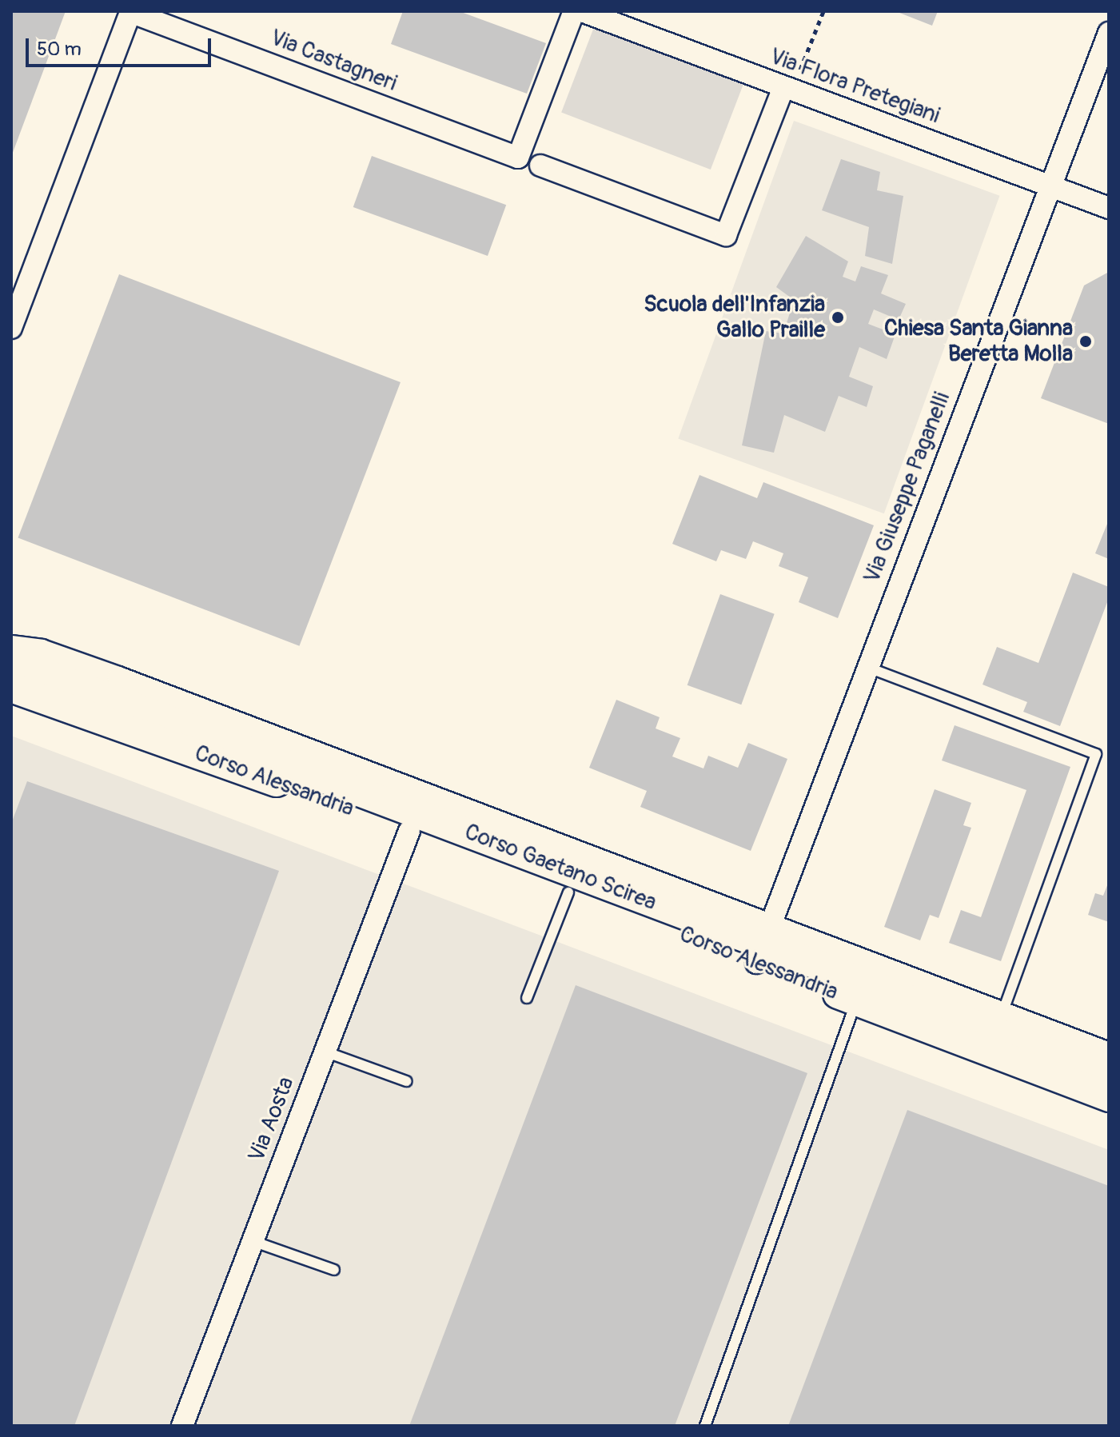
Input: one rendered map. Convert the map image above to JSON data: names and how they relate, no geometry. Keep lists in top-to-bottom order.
{
  "streets": {
    "street": [
      "Via Castagneri",
      "Via Flora Pretegiani",
      "Via Giuseppe Paganelli",
      "Corso Alessandria",
      "Corso Gaetano Scirea",
      "Via Aosta"
    ]
  },
  "crossings": [
    ["Via Flora Pretegiani", "Via Giuseppe Paganelli"],
    ["Via Giuseppe Paganelli", "Corso Alessandria"],
    ["Via Giuseppe Paganelli", "Corso Gaetano Scirea"],
    ["Corso Alessandria", "Corso Gaetano Scirea"],
    ["Corso Alessandria", "Via Aosta"]
  ],
  "places": ["Scuola dell'Infanzia Gallo Praille", "Chiesa Santa Gianna Beretta Molla"],
  "scale_bar": "50 m"
}
